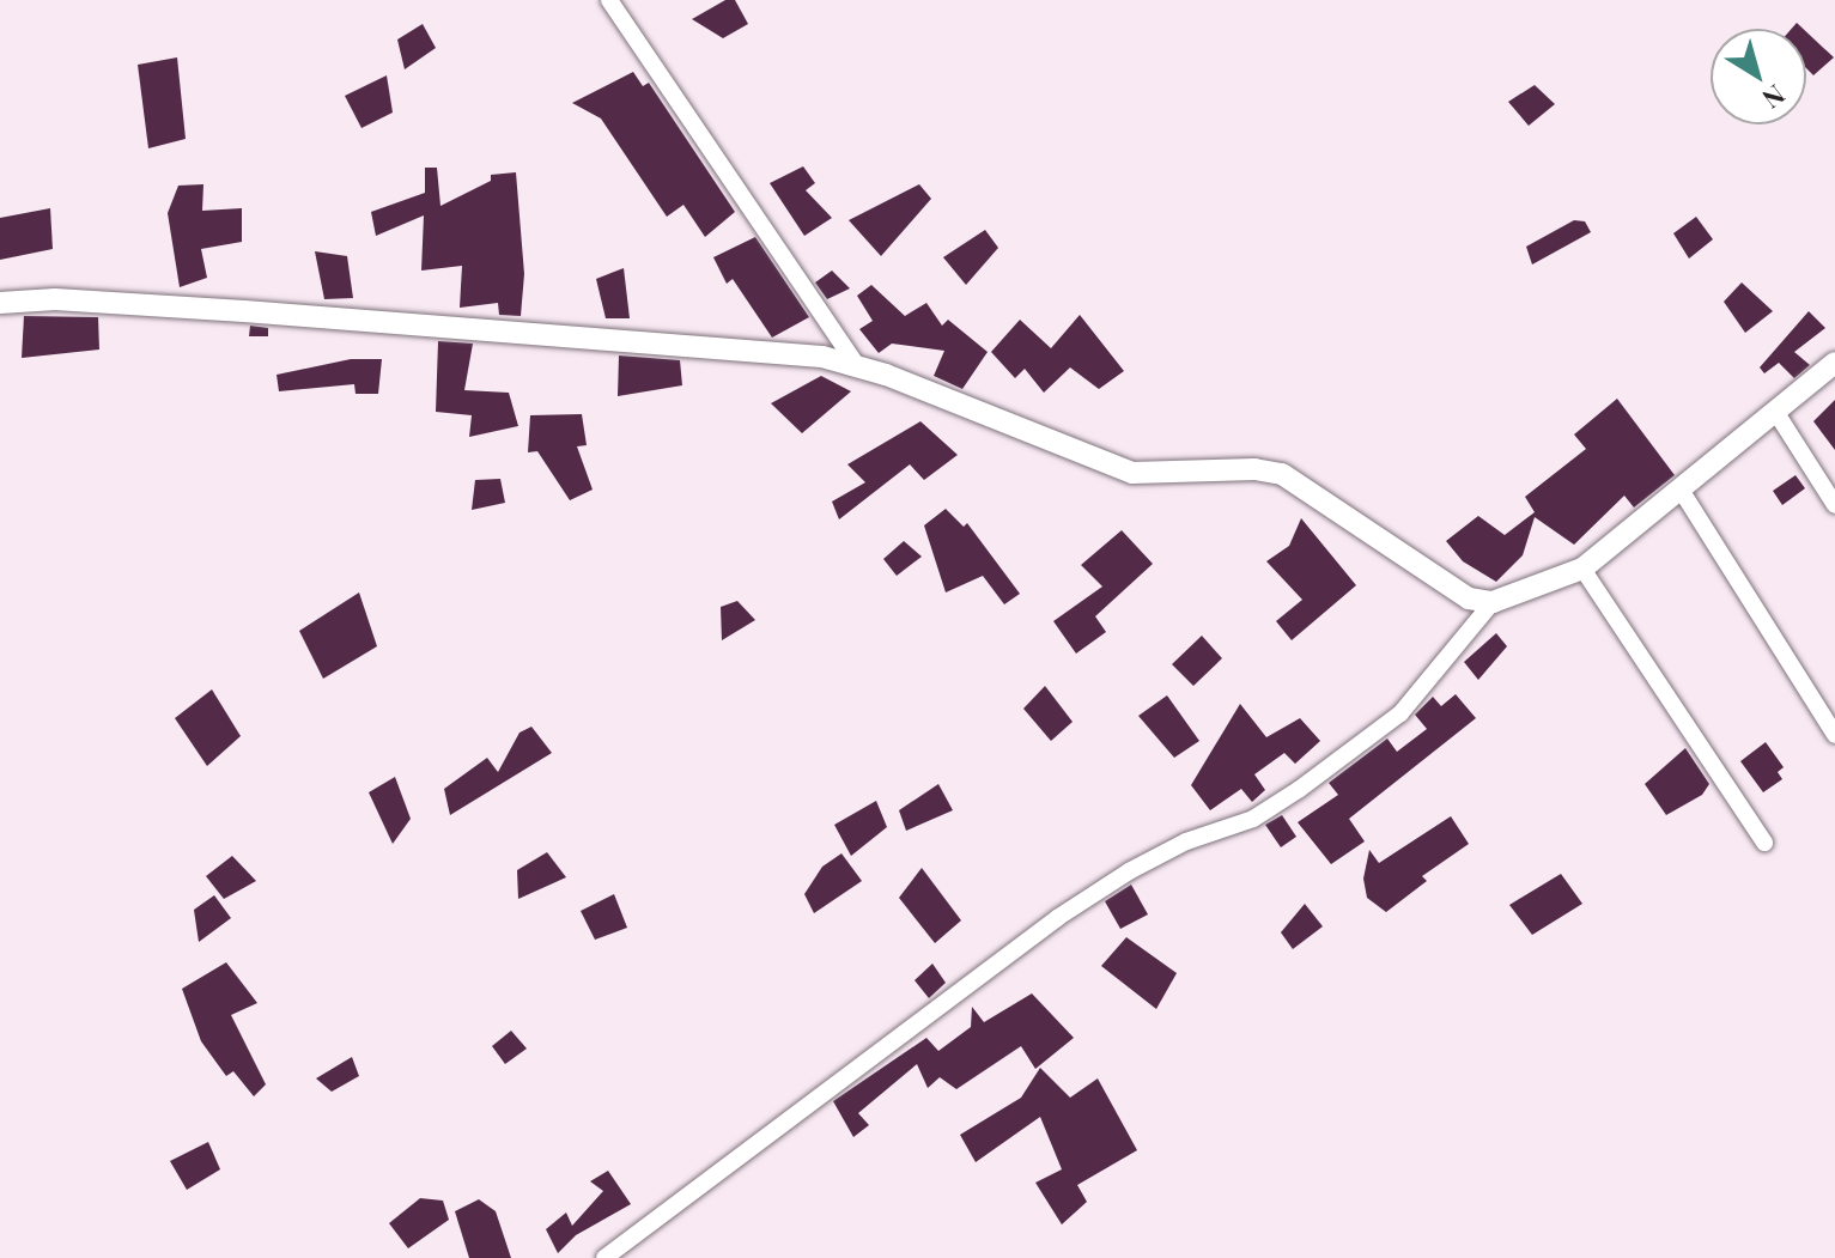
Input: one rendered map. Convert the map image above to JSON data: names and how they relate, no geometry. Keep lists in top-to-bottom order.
{
  "north": "bottom right"
}
